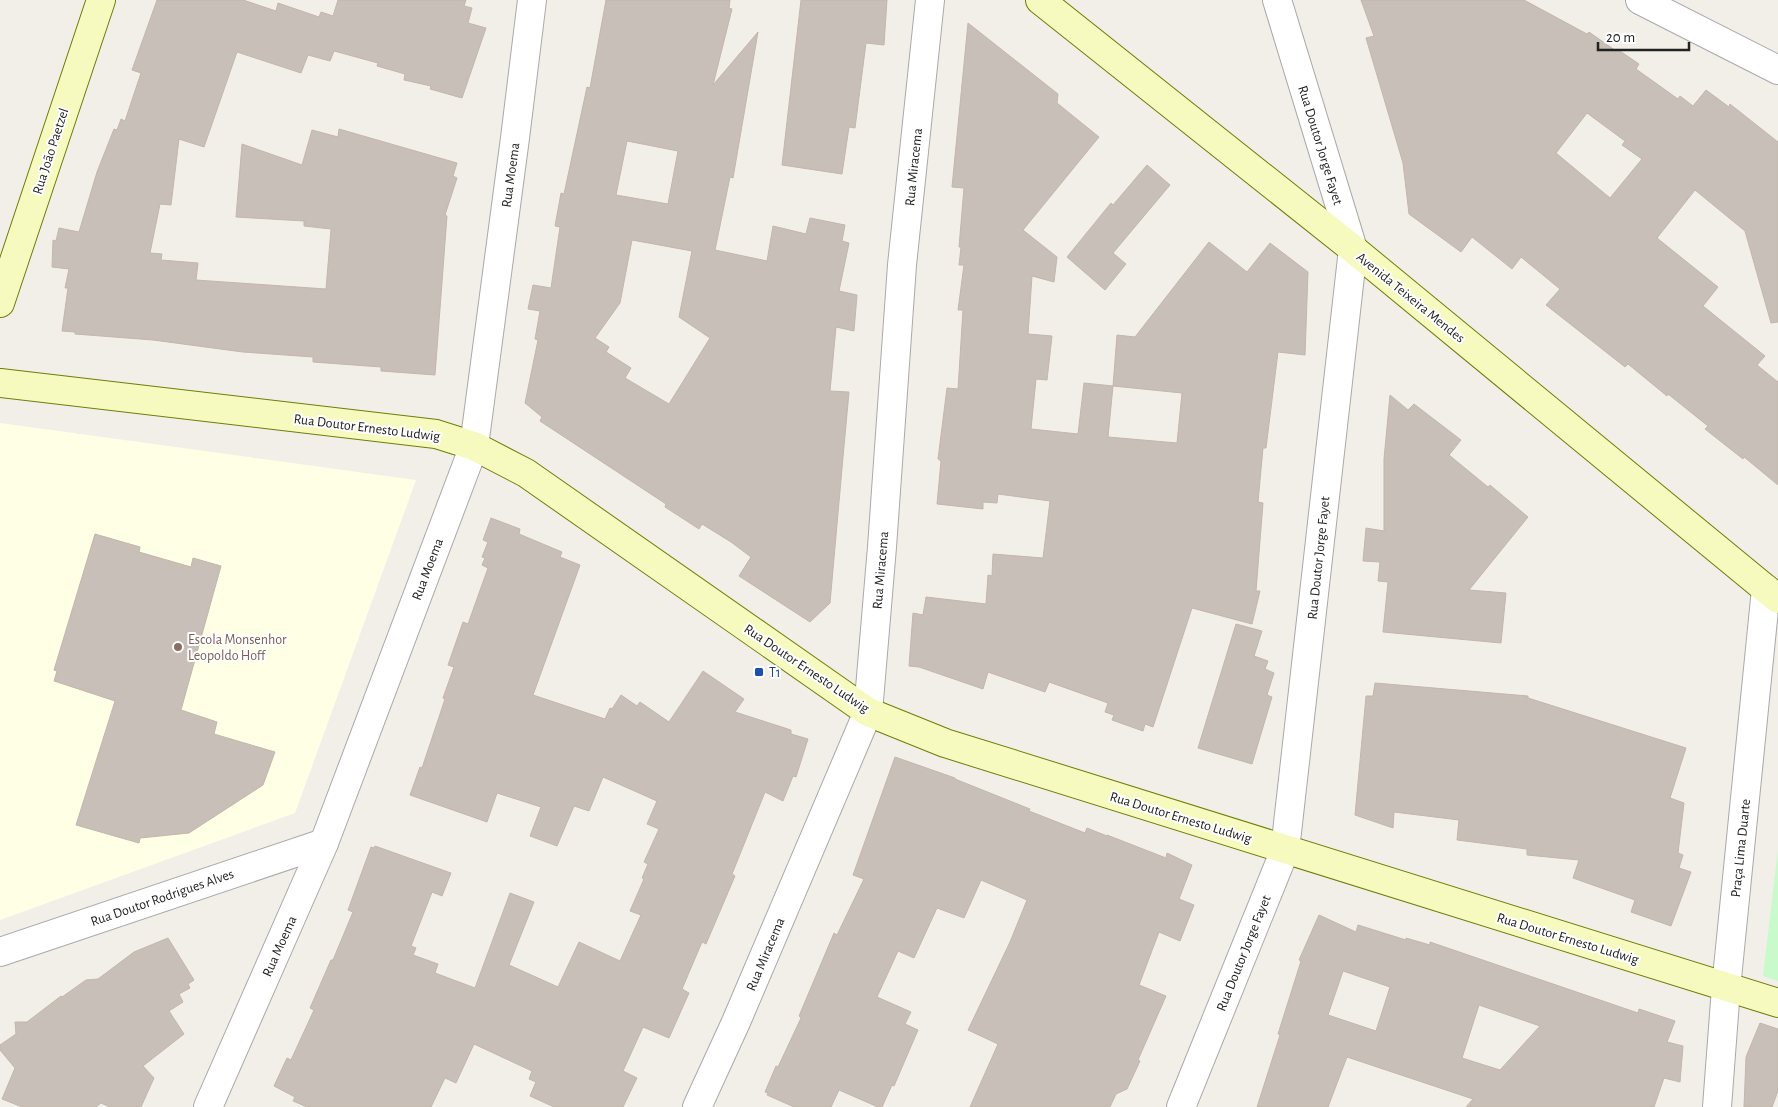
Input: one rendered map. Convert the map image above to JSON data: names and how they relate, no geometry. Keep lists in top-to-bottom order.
{
  "streets": {
    "street": [
      "Rua Doutor Jorge Fayet",
      "Rua João Paetzel",
      "Rua Miracema",
      "Rua Moema",
      "Avenida Teixeira Mendes",
      "Rua Doutor Ernesto Ludwig",
      "Praça Lima Duarte",
      "Rua Doutor Rodrigues Alves"
    ]
  },
  "crossings": [
    ["Rua Doutor Jorge Fayet", "Avenida Teixeira Mendes"],
    ["Rua Doutor Jorge Fayet", "Rua Doutor Ernesto Ludwig"],
    ["Rua Miracema", "Rua Doutor Ernesto Ludwig"],
    ["Rua Moema", "Rua Doutor Ernesto Ludwig"],
    ["Rua Moema", "Rua Doutor Rodrigues Alves"],
    ["Avenida Teixeira Mendes", "Praça Lima Duarte"],
    ["Rua Doutor Ernesto Ludwig", "Praça Lima Duarte"]
  ],
  "places": {
    "other": ["Escola Monsenhor Leopoldo Hoff"],
    "transit": ["T1"]
  },
  "scale_bar": "20 m"
}
